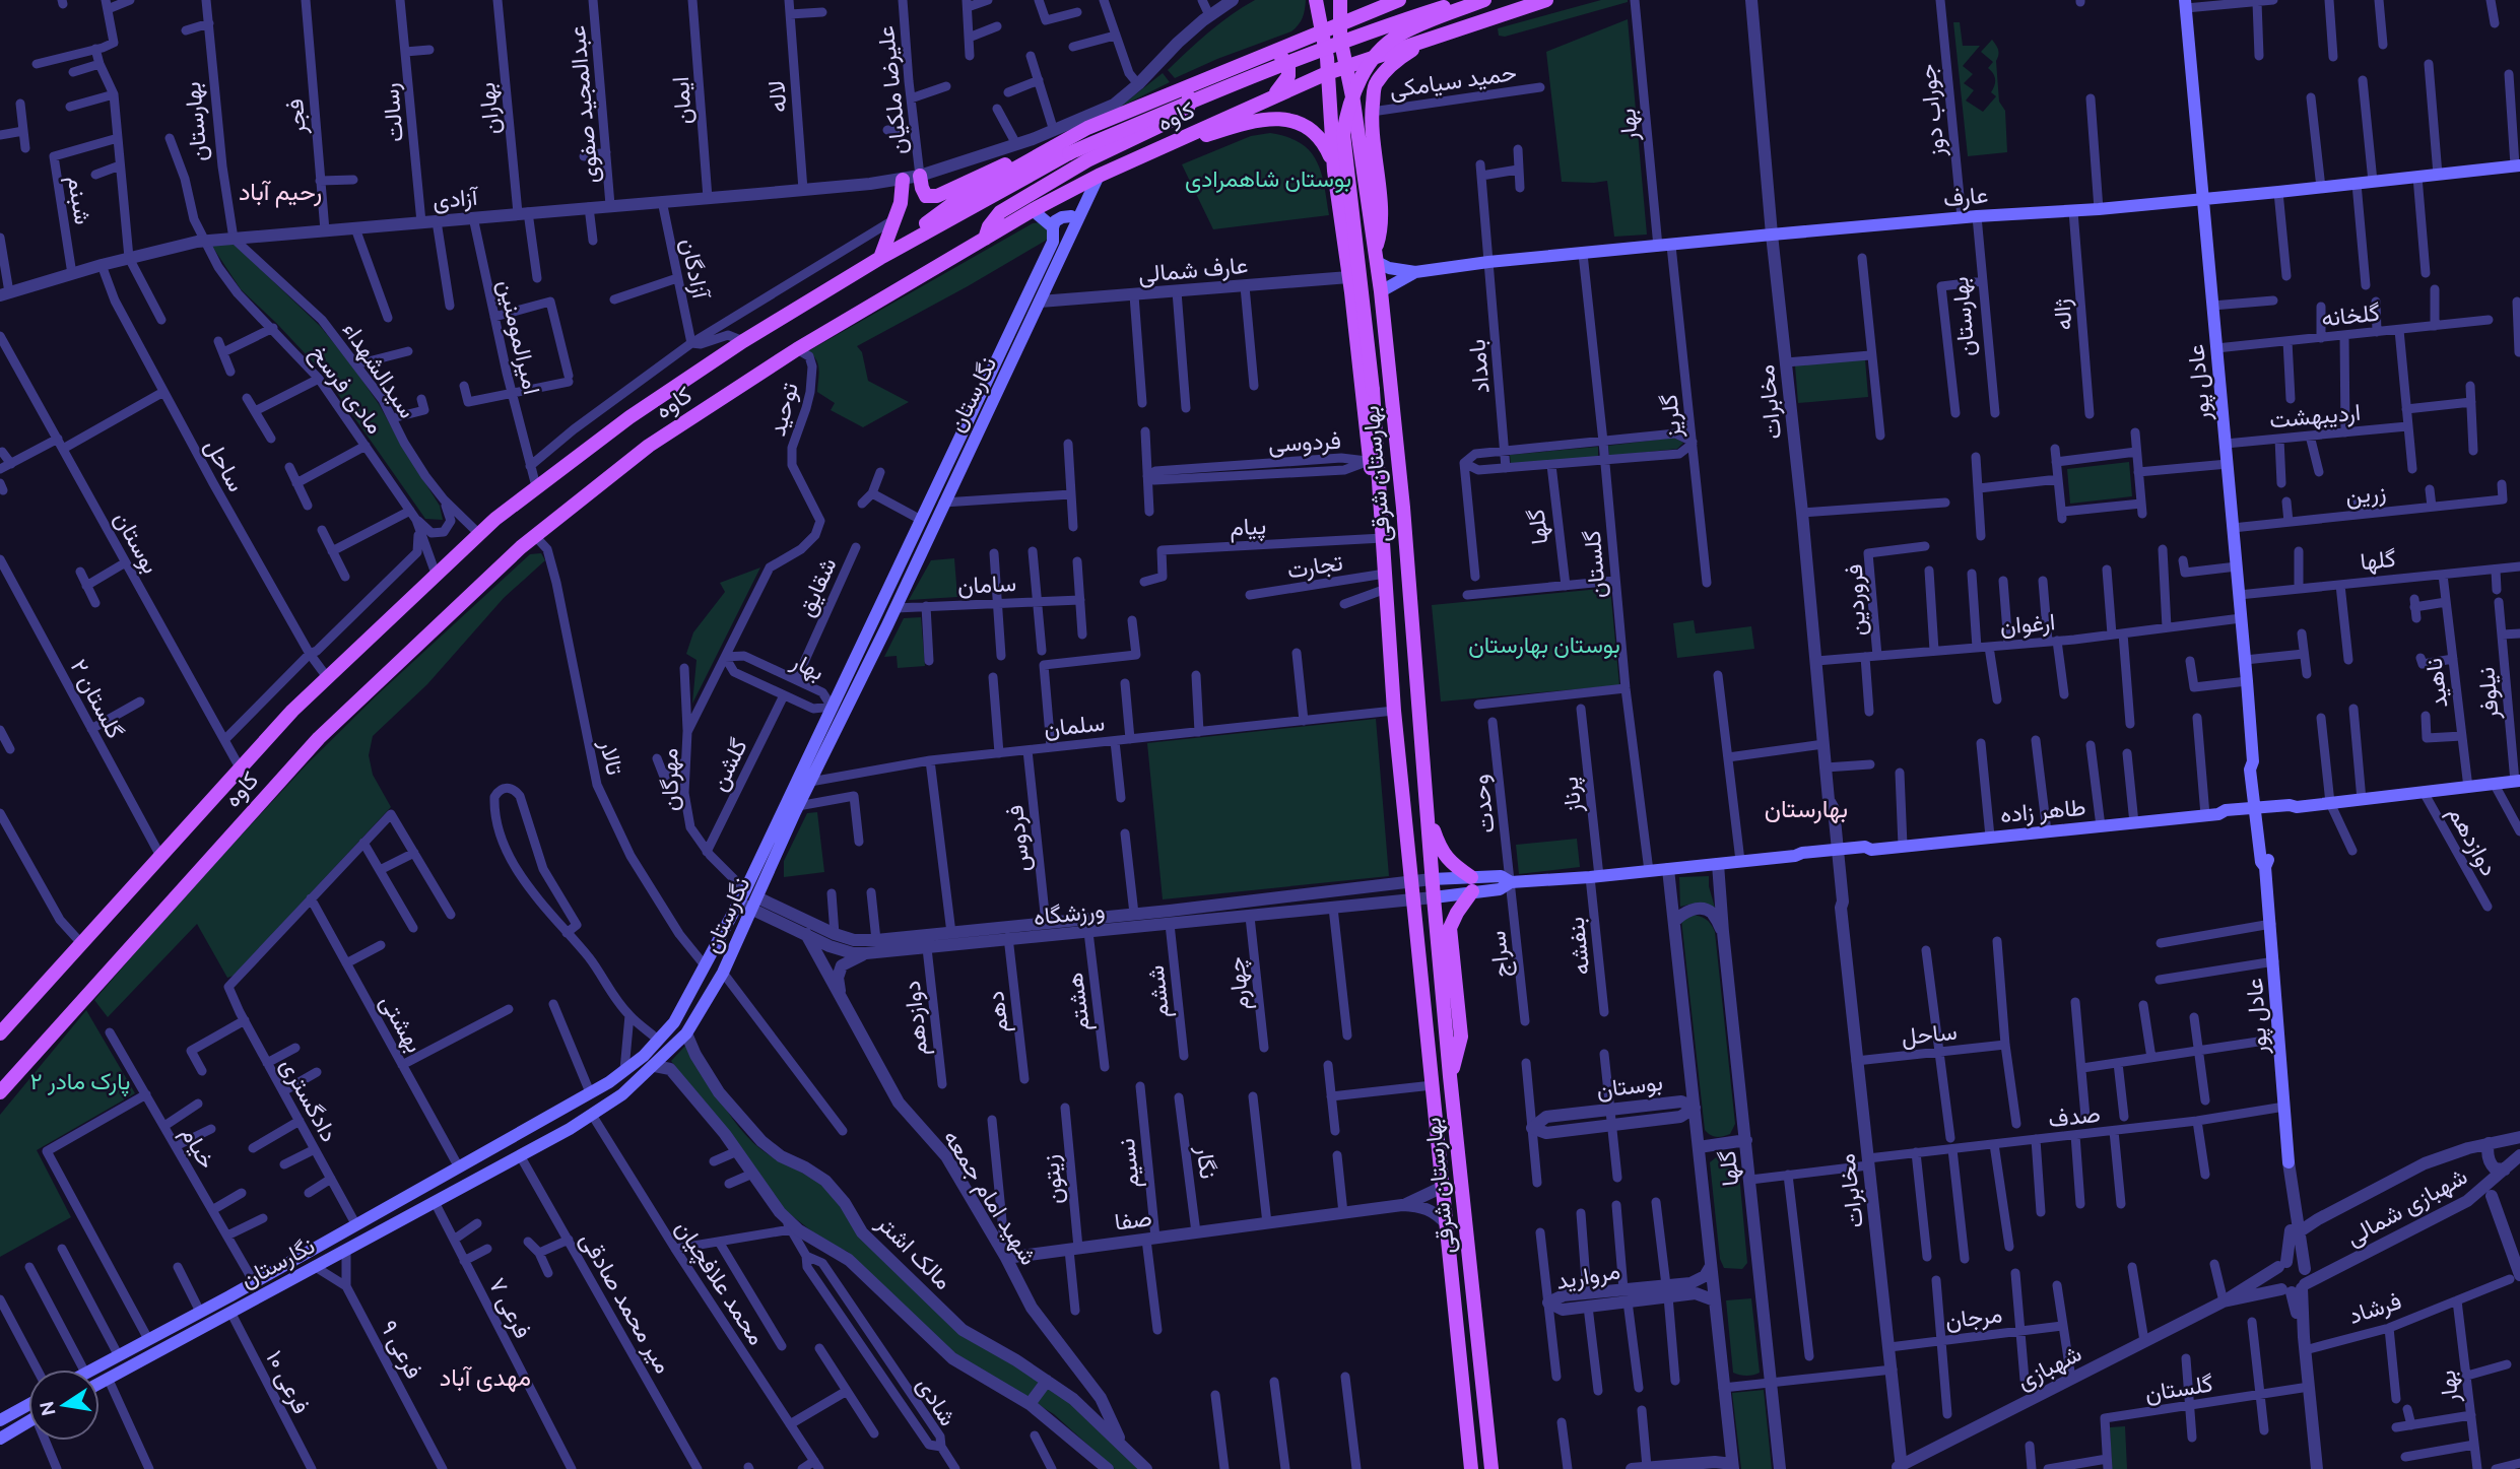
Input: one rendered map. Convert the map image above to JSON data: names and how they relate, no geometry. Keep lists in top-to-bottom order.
{
  "streets": {
    "main road": [
      "کاوه",
      "عارف",
      "عادل پور",
      "نگارستان",
      "بهارستان شرقی",
      "طاهر زاده"
    ],
    "street": [
      "حمید سیامکی",
      "علیرضا ملکیان",
      "لاله",
      "ایمان",
      "عبدالمجید صفوی",
      "بهاران",
      "جوراب دوز",
      "رسالت",
      "فجر",
      "بهارستان",
      "بهار",
      "آزادی",
      "شبنم",
      "آزادگان",
      "عارف شمالی",
      "ژاله",
      "گلخانه",
      "امیرالمومنین",
      "بامداد",
      "سیدالشهداء",
      "مادی فرسخ",
      "مخابرات",
      "توحید",
      "اردیبهشت",
      "گلریز",
      "فردوسی",
      "ساحل",
      "زرین",
      "پیام",
      "گلها",
      "بوستان",
      "گلستان",
      "تجارت",
      "سامان",
      "شقایق",
      "فروردین",
      "ارغوان",
      "ناهید",
      "نیلوفر",
      "گلستان ۲",
      "سلمان",
      "تالار",
      "گلشن",
      "مهرگان",
      "پرناز",
      "وحدت",
      "فردوس",
      "دوازدهم",
      "ورزشگاه",
      "بنفشه",
      "سراج",
      "چهارم",
      "ششم",
      "هشتم",
      "دهم",
      "بهشتی",
      "دادگستری",
      "صدف",
      "خیام",
      "نگار",
      "نسیم",
      "زیتون",
      "شهید امام جمعه",
      "شهبازی شمالی",
      "صفا",
      "مالک اشتر",
      "مروارید",
      "محمد علافچیان",
      "میر محمد صادقی",
      "فرعی ۷",
      "فرشاد",
      "مرجان",
      "فرعی ۹",
      "شهبازی",
      "فرعی ۱۰",
      "شادی"
    ]
  },
  "crossings": [
    ["علیرضا ملکیان", "آزادی"],
    ["لاله", "آزادی"],
    ["ایمان", "آزادی"],
    ["عبدالمجید صفوی", "آزادی"],
    ["بهاران", "آزادی"],
    ["جوراب دوز", "عارف"],
    ["رسالت", "آزادی"],
    ["کاوه", "امیرالمومنین"],
    ["کاوه", "سیدالشهداء"],
    ["کاوه", "مادی فرسخ"],
    ["کاوه", "نگارستان"],
    ["کاوه", "توحید"],
    ["کاوه", "ساحل"],
    ["کاوه", "بهارستان شرقی"],
    ["کاوه", "بوستان"],
    ["کاوه", "گلستان ۲"],
    ["کاوه", "تالار"],
    ["فجر", "آزادی"],
    ["بهارستان", "عارف"],
    ["بهارستان", "آزادی"],
    ["بهارستان", "سیدالشهداء"],
    ["بهار", "عارف"],
    ["بهار", "نگارستان"],
    ["بهار", "توحید"],
    ["بهار", "گلریز"],
    ["بهار", "شقایق"],
    ["بهار", "گلشن"],
    ["بهار", "مهرگان"],
    ["بهار", "فرشاد"],
    ["عارف", "ژاله"],
    ["عارف", "بامداد"],
    ["عارف", "عادل پور"],
    ["عارف", "مخابرات"],
    ["عارف", "گلریز"],
    ["عارف", "گلستان"],
    ["آزادی", "شبنم"],
    ["آزادی", "آزادگان"],
    ["آزادی", "امیرالمومنین"],
    ["آزادی", "سیدالشهداء"],
    ["آزادی", "مادی فرسخ"],
    ["آزادی", "ساحل"],
    ["عارف شمالی", "نگارستان"],
    ["عارف شمالی", "بهارستان شرقی"],
    ["گلخانه", "عادل پور"],
    ["عادل پور", "اردیبهشت"],
    ["عادل پور", "زرین"],
    ["عادل پور", "گلها"],
    ["عادل پور", "ارغوان"],
    ["عادل پور", "طاهر زاده"],
    ["عادل پور", "صدف"],
    ["نگارستان", "سامان"],
    ["نگارستان", "سلمان"],
    ["نگارستان", "تالار"],
    ["نگارستان", "مهرگان"],
    ["نگارستان", "ورزشگاه"],
    ["نگارستان", "بهشتی"],
    ["نگارستان", "دادگستری"],
    ["نگارستان", "خیام"],
    ["نگارستان", "مالک اشتر"],
    ["نگارستان", "محمد علافچیان"],
    ["نگارستان", "میر محمد صادقی"],
    ["نگارستان", "فرعی ۷"],
    ["نگارستان", "فرعی ۱۰"],
    ["مخابرات", "ساحل"],
    ["مخابرات", "ارغوان"],
    ["مخابرات", "طاهر زاده"],
    ["مخابرات", "صدف"],
    ["مخابرات", "مرجان"],
    ["مخابرات", "شهبازی"],
    ["توحید", "مهرگان"],
    ["فردوسی", "بهارستان شرقی"],
    ["بهارستان شرقی", "پیام"],
    ["بهارستان شرقی", "تجارت"],
    ["بهارستان شرقی", "سلمان"],
    ["بهارستان شرقی", "طاهر زاده"],
    ["بهارستان شرقی", "ورزشگاه"],
    ["گلها", "بوستان"],
    ["گلها", "ناهید"],
    ["گلها", "طاهر زاده"],
    ["گلها", "صدف"],
    ["گلها", "مروارید"],
    ["گلستان", "طاهر زاده"],
    ["فروردین", "ارغوان"],
    ["ناهید", "طاهر زاده"],
    ["نیلوفر", "طاهر زاده"],
    ["سلمان", "فردوس"],
    ["گلشن", "مهرگان"],
    ["مهرگان", "ورزشگاه"],
    ["پرناز", "طاهر زاده"],
    ["پرناز", "بنفشه"],
    ["وحدت", "طاهر زاده"],
    ["وحدت", "سراج"],
    ["طاهر زاده", "دوازدهم"],
    ["طاهر زاده", "ورزشگاه"],
    ["طاهر زاده", "بنفشه"],
    ["طاهر زاده", "سراج"],
    ["فردوس", "ورزشگاه"],
    ["دوازدهم", "ورزشگاه"],
    ["ورزشگاه", "چهارم"],
    ["ورزشگاه", "ششم"],
    ["ورزشگاه", "هشتم"],
    ["ورزشگاه", "دهم"],
    ["ورزشگاه", "شهید امام جمعه"],
    ["بهشتی", "دادگستری"],
    ["نگار", "صفا"],
    ["نسیم", "صفا"],
    ["زیتون", "صفا"],
    ["شهید امام جمعه", "صفا"],
    ["شهید امام جمعه", "مالک اشتر"],
    ["شهبازی شمالی", "شهبازی"]
  ],
  "districts": ["رحیم آباد", "بهارستان", "مهدی آباد"],
  "parks": ["بوستان شاهمرادی", "بوستان بهارستان", "پارک مادر ۲"],
  "north": "left"
}
